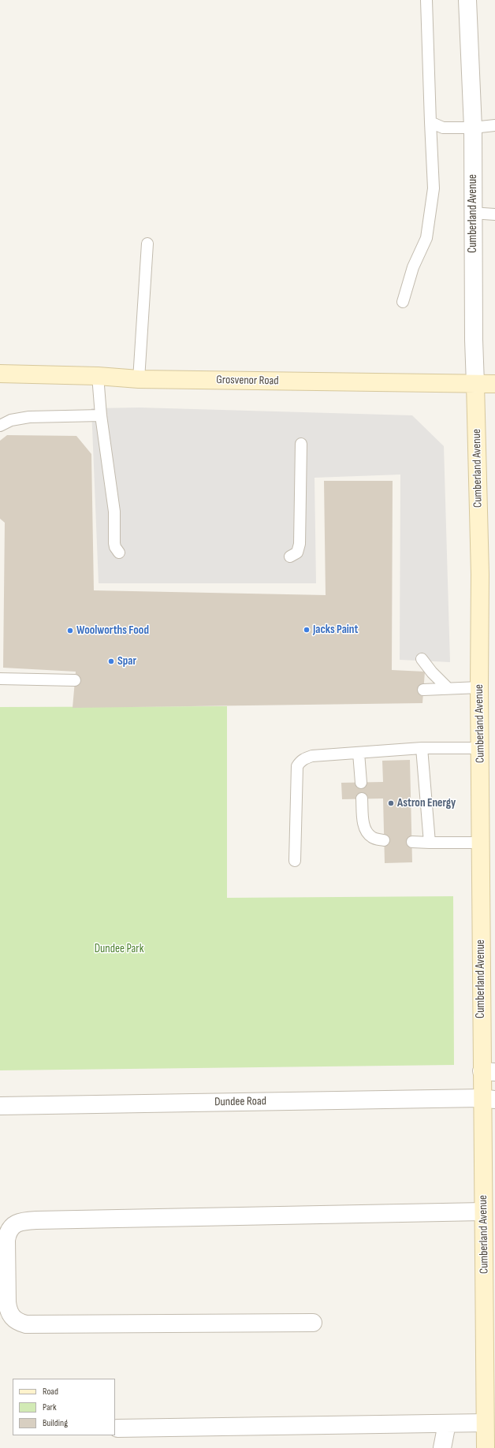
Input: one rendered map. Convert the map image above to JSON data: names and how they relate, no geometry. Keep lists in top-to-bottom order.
{
  "streets": {
    "street": ["Cumberland Avenue", "Grosvenor Road", "Dundee Road"]
  },
  "crossings": [
    ["Cumberland Avenue", "Grosvenor Road"],
    ["Cumberland Avenue", "Dundee Road"]
  ],
  "parks": ["Dundee Park"],
  "places": [
    "Jacks Paint",
    "Woolworths Food",
    "Spar",
    "Astron Energy"
  ],
  "legend": ["Road", "Park", "Building"]
}
